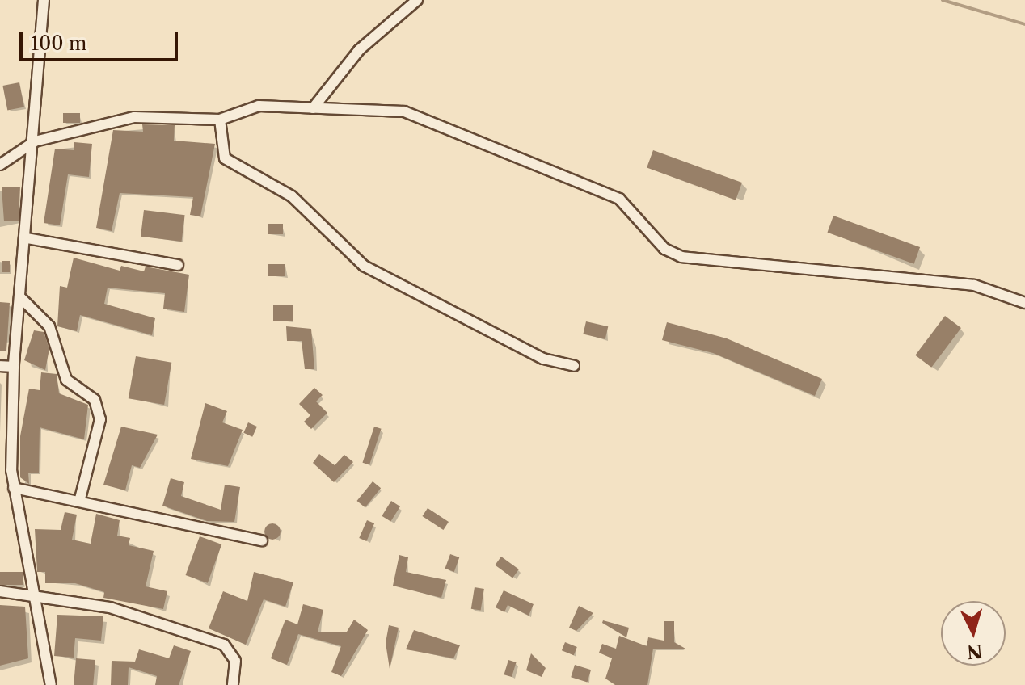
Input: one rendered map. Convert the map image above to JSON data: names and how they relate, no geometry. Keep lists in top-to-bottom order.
{
  "scale_bar": "100 m",
  "north": "bottom"
}
